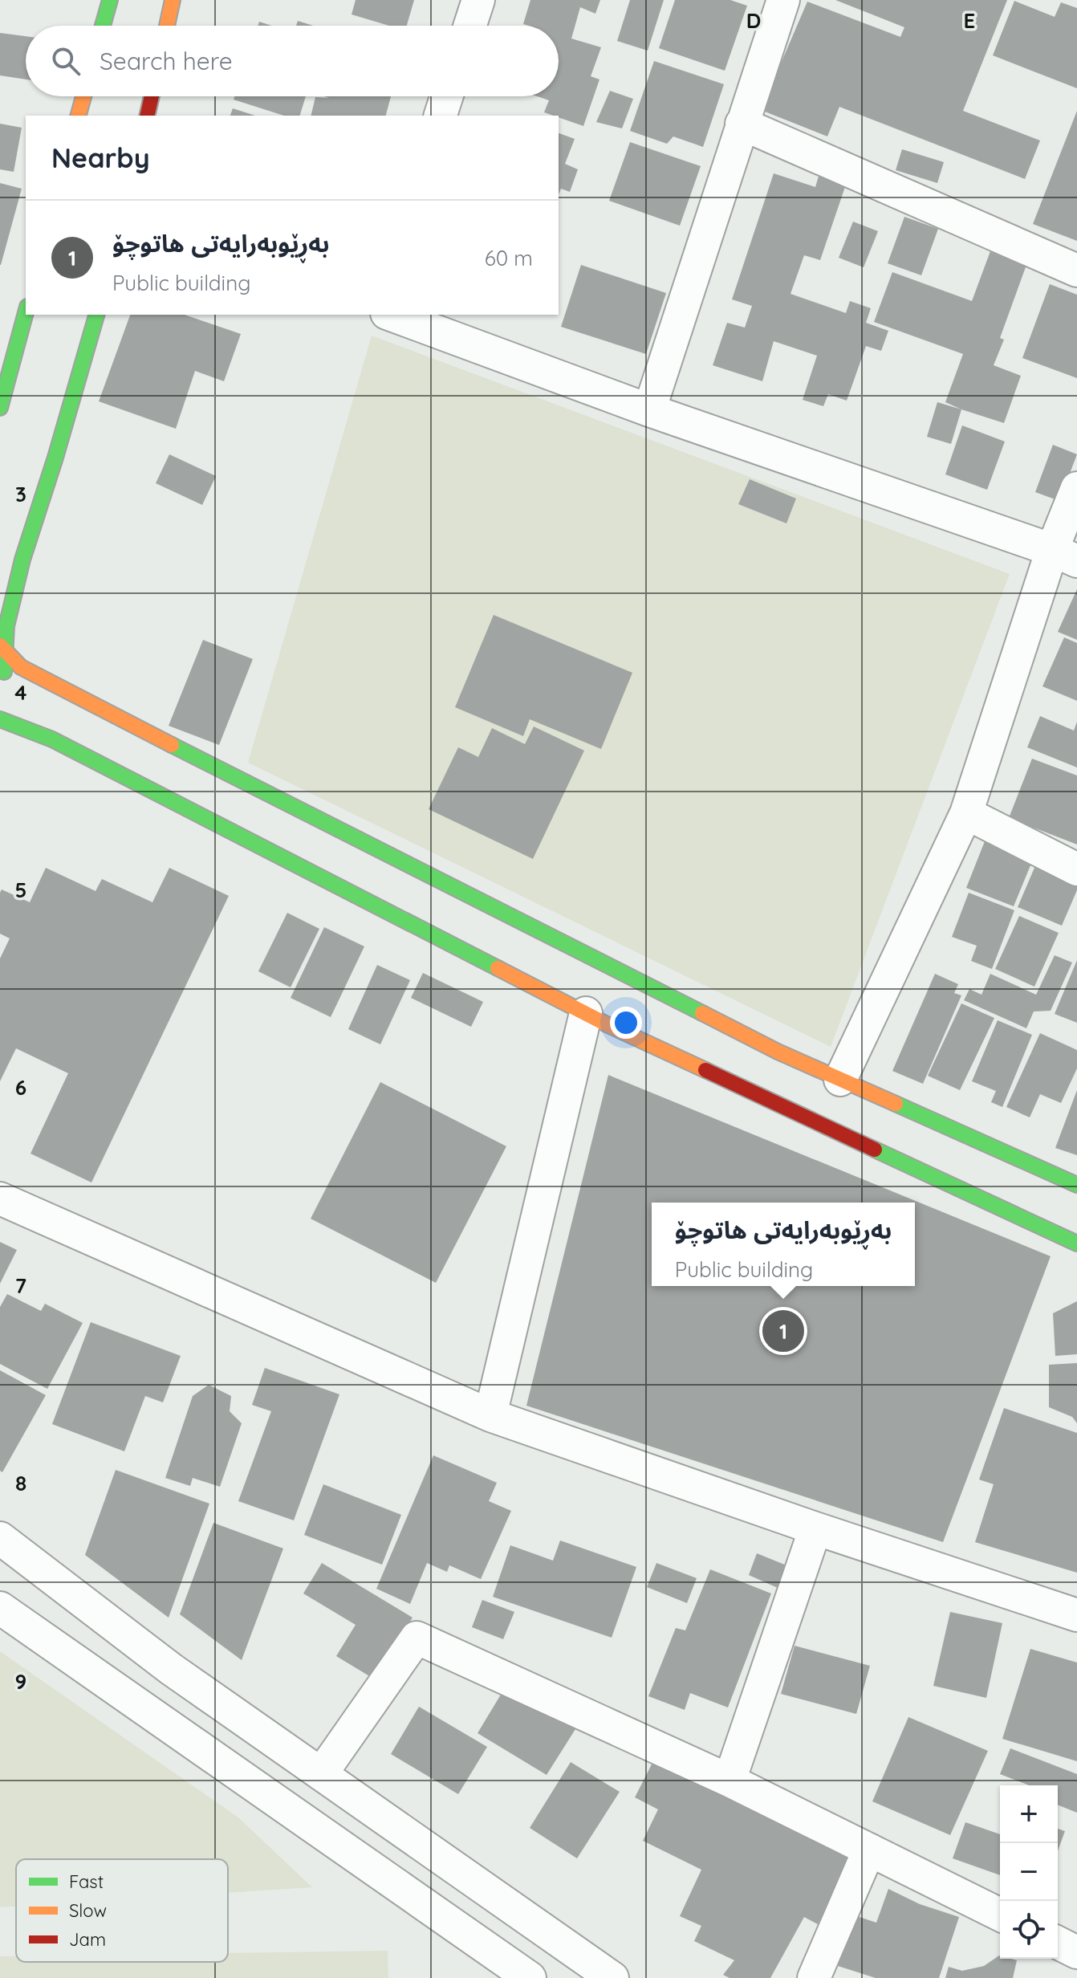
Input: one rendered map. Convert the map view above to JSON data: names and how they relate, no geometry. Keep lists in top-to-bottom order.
{
  "legend": ["Fast", "Slow", "Jam"],
  "page": {
    "search": "Search here",
    "heading": "Nearby",
    "list": [
      {
        "mark": "1",
        "name": "بەڕێوبەرایەتی هاتوچۆ",
        "note": "Public building",
        "value": "60 m"
      }
    ],
    "popup": ["بەڕێوبەرایەتی هاتوچۆ", "Public building"],
    "pins": "1",
    "map_buttons": ["+", "−"]
  },
  "grid": {
    "columns": ["D", "E"],
    "rows": [
      "3",
      "4",
      "5",
      "6",
      "7",
      "8",
      "9"
    ]
  }
}
